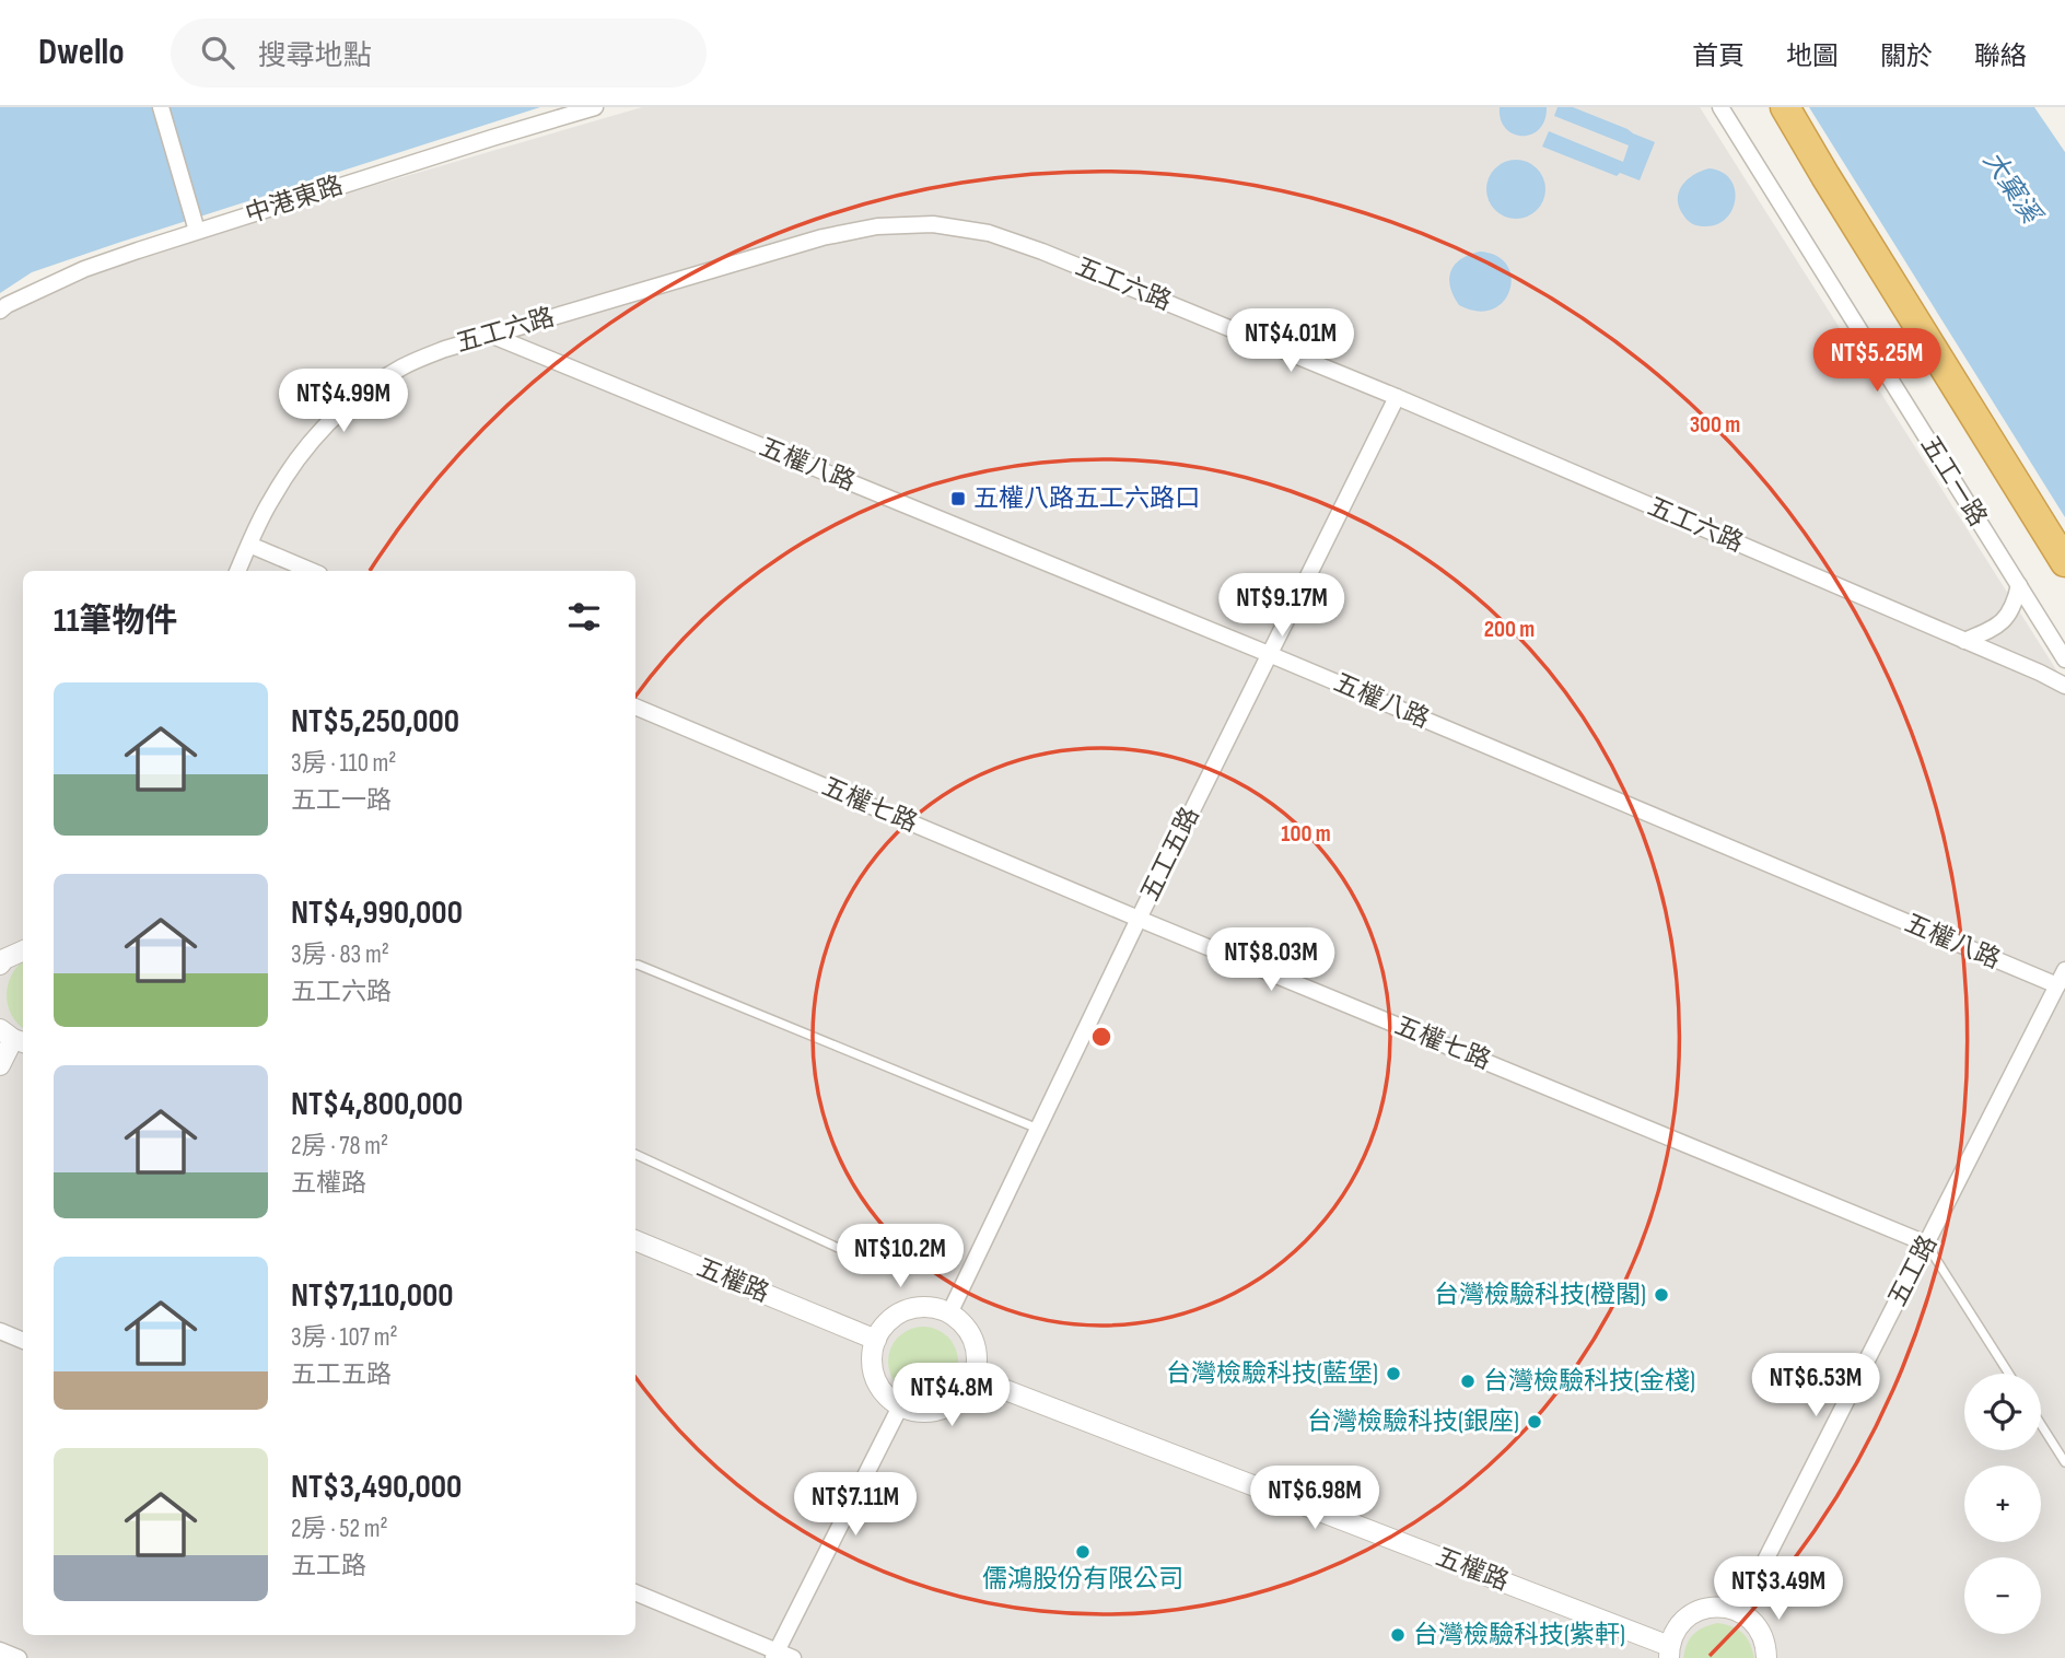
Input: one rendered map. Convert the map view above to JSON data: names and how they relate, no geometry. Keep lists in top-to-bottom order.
{
  "streets": {
    "street": [
      "中港東路",
      "五工六路",
      "五權八路",
      "五工一路",
      "五權七路",
      "五工五路",
      "五工路",
      "五權路"
    ]
  },
  "crossings": [
    ["五工六路", "五權八路"],
    ["五工六路", "五工五路"],
    ["五權八路", "五工五路"],
    ["五權八路", "五工路"],
    ["五權七路", "五工五路"],
    ["五權七路", "五工路"],
    ["五工五路", "五權路"]
  ],
  "water": ["大窠溪"],
  "places": {
    "transit": ["五權八路五工六路口"],
    "other": [
      "台灣檢驗科技(橙閣)",
      "台灣檢驗科技(藍堡)",
      "台灣檢驗科技(金棧)",
      "台灣檢驗科技(銀座)",
      "儒鴻股份有限公司",
      "台灣檢驗科技(紫軒)"
    ]
  },
  "page": {
    "header": "Dwello",
    "search": "搜尋地點",
    "nav": [
      "首頁",
      "地圖",
      "關於",
      "聯絡"
    ],
    "price": [
      "NT$4.01M",
      "NT$5.25M",
      "NT$4.99M",
      "NT$9.17M",
      "NT$8.03M",
      "NT$10.2M",
      "NT$6.53M",
      "NT$4.8M",
      "NT$6.98M",
      "NT$7.11M",
      "NT$3.49M"
    ],
    "heading": "11筆物件",
    "list": [
      {
        "name": "NT$5,250,000",
        "note": "3房 · 110 m² · 五工一路"
      },
      {
        "name": "NT$4,990,000",
        "note": "3房 · 83 m² · 五工六路"
      },
      {
        "name": "NT$4,800,000",
        "note": "2房 · 78 m² · 五權路"
      },
      {
        "name": "NT$7,110,000",
        "note": "3房 · 107 m² · 五工五路"
      },
      {
        "name": "NT$3,490,000",
        "note": "2房 · 52 m² · 五工路"
      }
    ],
    "map_buttons": ["+", "−"]
  },
  "rings": ["300 m", "200 m", "100 m"]
}
